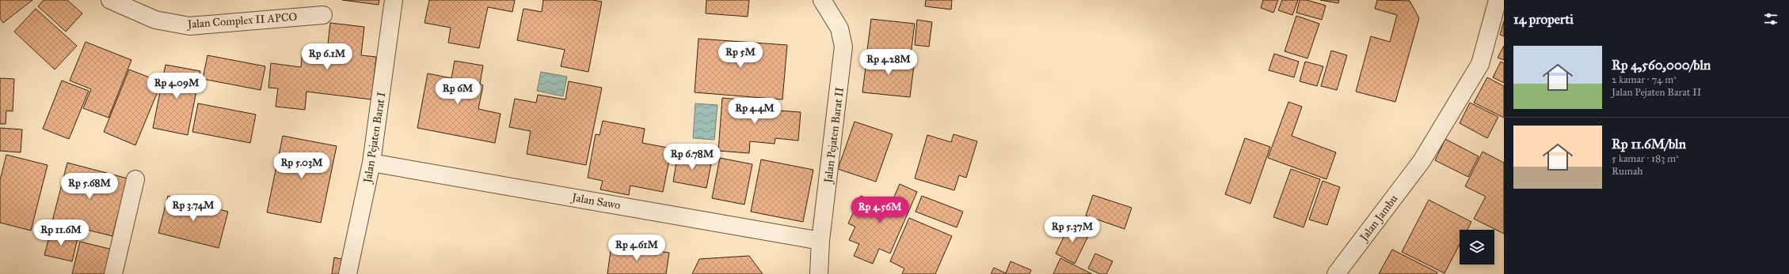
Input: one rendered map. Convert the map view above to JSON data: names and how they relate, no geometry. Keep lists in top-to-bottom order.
{
  "streets": {
    "street": [
      "Jalan Complex II APCO",
      "Jalan Pejaten Barat II",
      "Jalan Pejaten Barat I",
      "Jalan Sawo",
      "Jalan Jambu"
    ]
  },
  "crossings": [
    ["Jalan Pejaten Barat II", "Jalan Sawo"],
    ["Jalan Pejaten Barat I", "Jalan Sawo"]
  ],
  "page": {
    "heading": "14 properti",
    "list": [
      {
        "name": "Rp 4,560,000/bln",
        "note": "2 kamar · 74 m² · Jalan Pejaten Barat II"
      },
      {
        "name": "Rp 11.6M/bln",
        "note": "5 kamar · 183 m² · Rumah"
      }
    ],
    "price": [
      "Rp 5M",
      "Rp 6.1M",
      "Rp 4.28M",
      "Rp 4.09M",
      "Rp 6M",
      "Rp 4.4M",
      "Rp 6.78M",
      "Rp 5.03M",
      "Rp 5.68M",
      "Rp 3.74M",
      "Rp 4.56M",
      "Rp 5.37M",
      "Rp 11.6M",
      "Rp 4.61M"
    ]
  }
}
